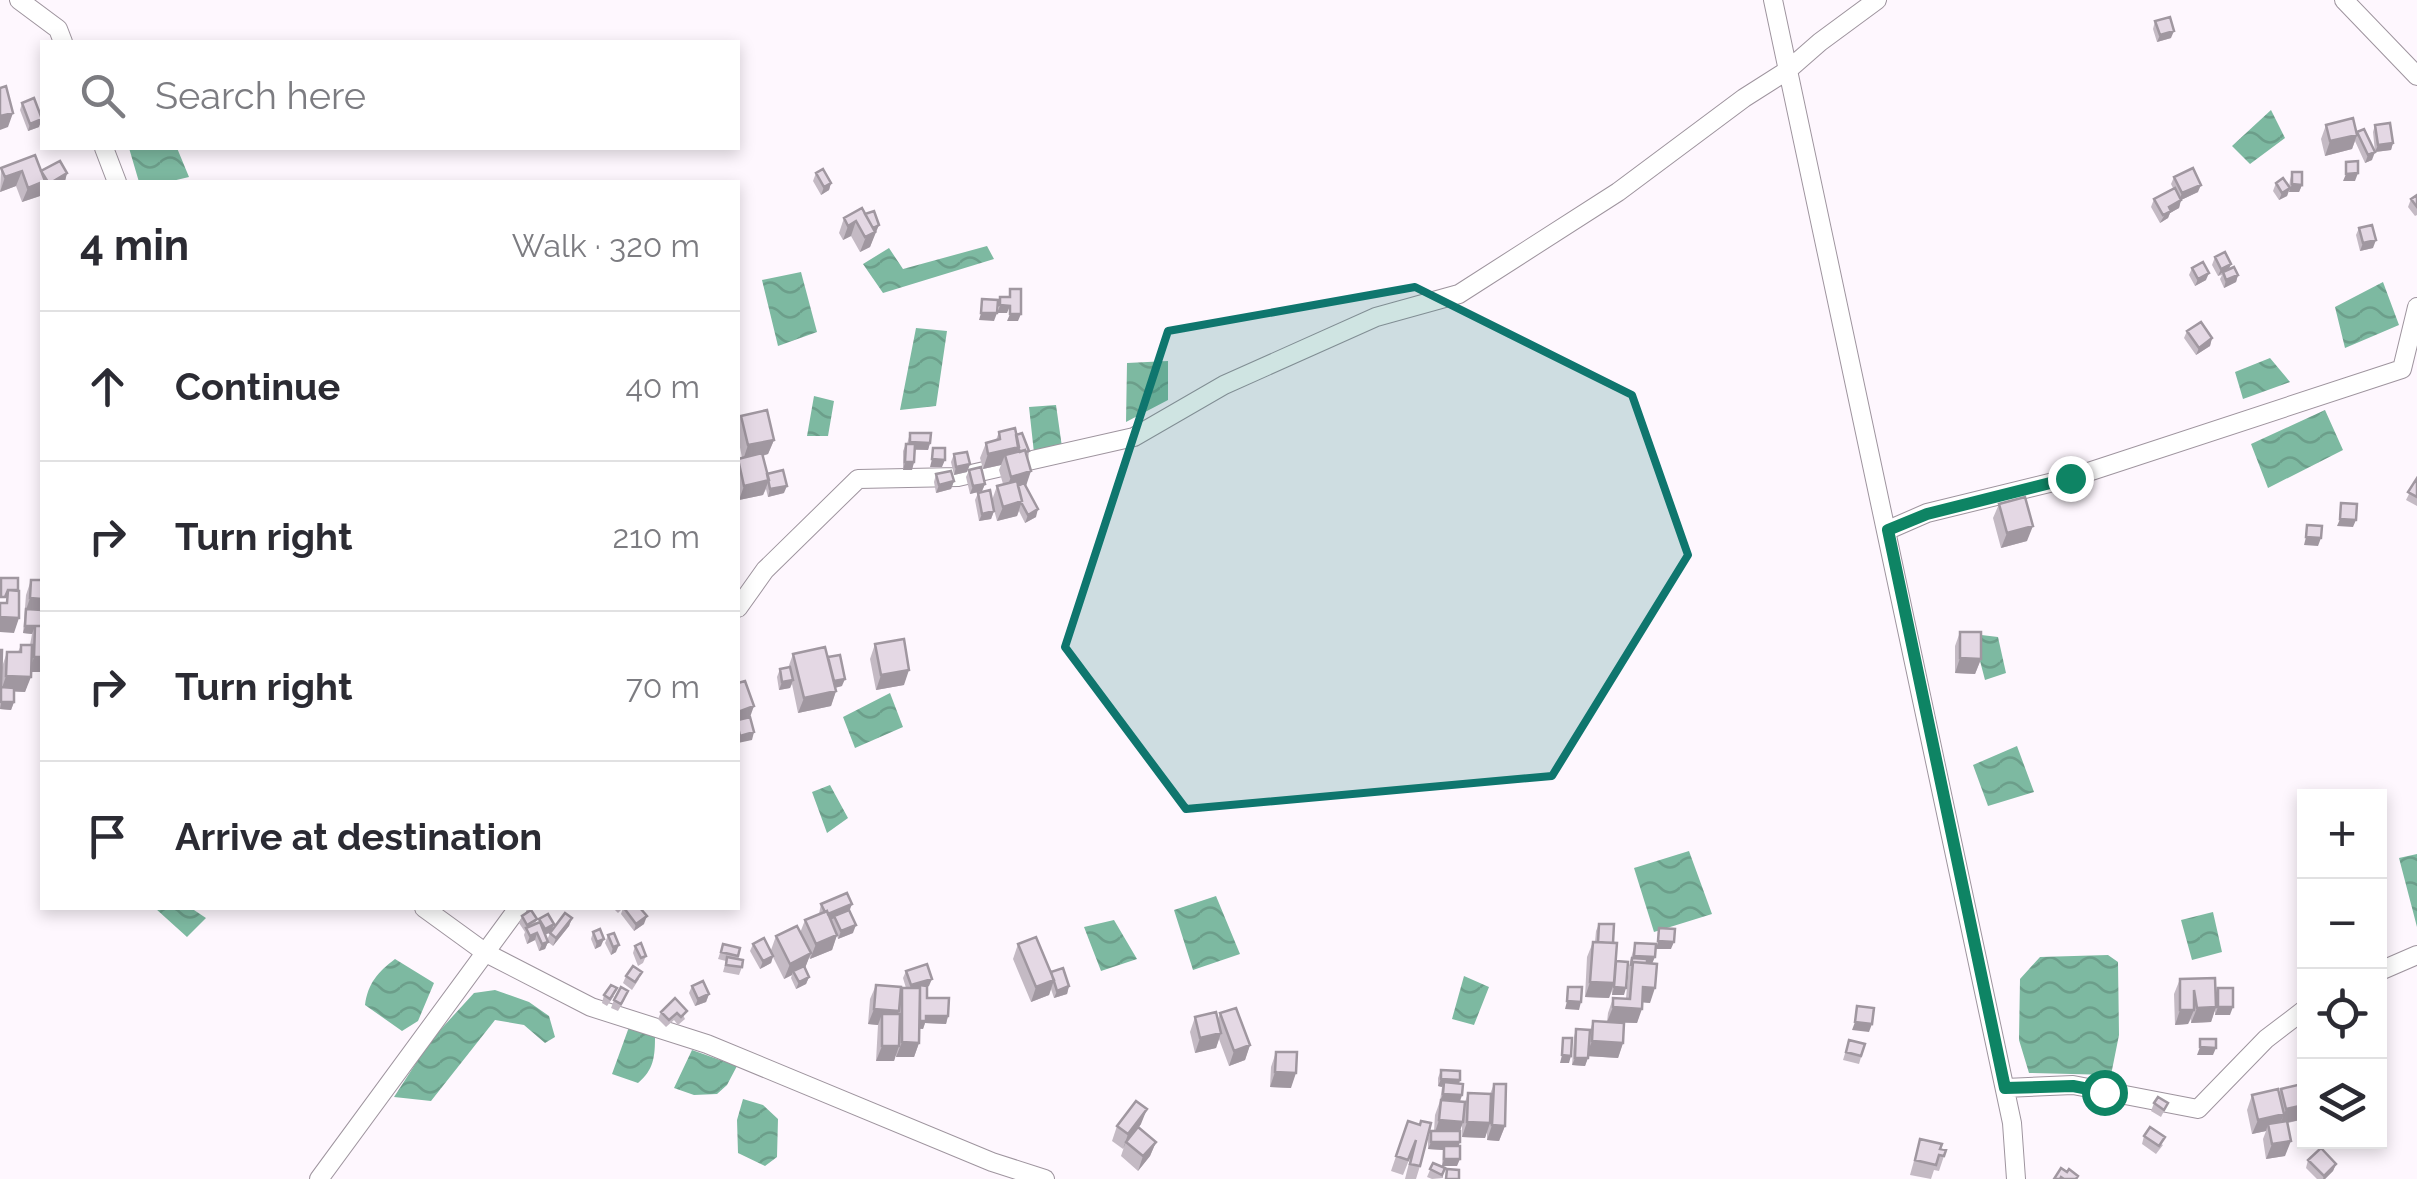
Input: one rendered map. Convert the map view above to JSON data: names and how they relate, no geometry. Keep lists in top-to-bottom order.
{
  "page": {
    "search": "Search here",
    "heading": ["4 min", "Walk · 320 m"],
    "list": [
      ["Continue", "40 m"],
      ["Turn right", "210 m"],
      ["Turn right", "70 m"],
      "Arrive at destination"
    ],
    "map_buttons": ["+", "−"]
  }
}
